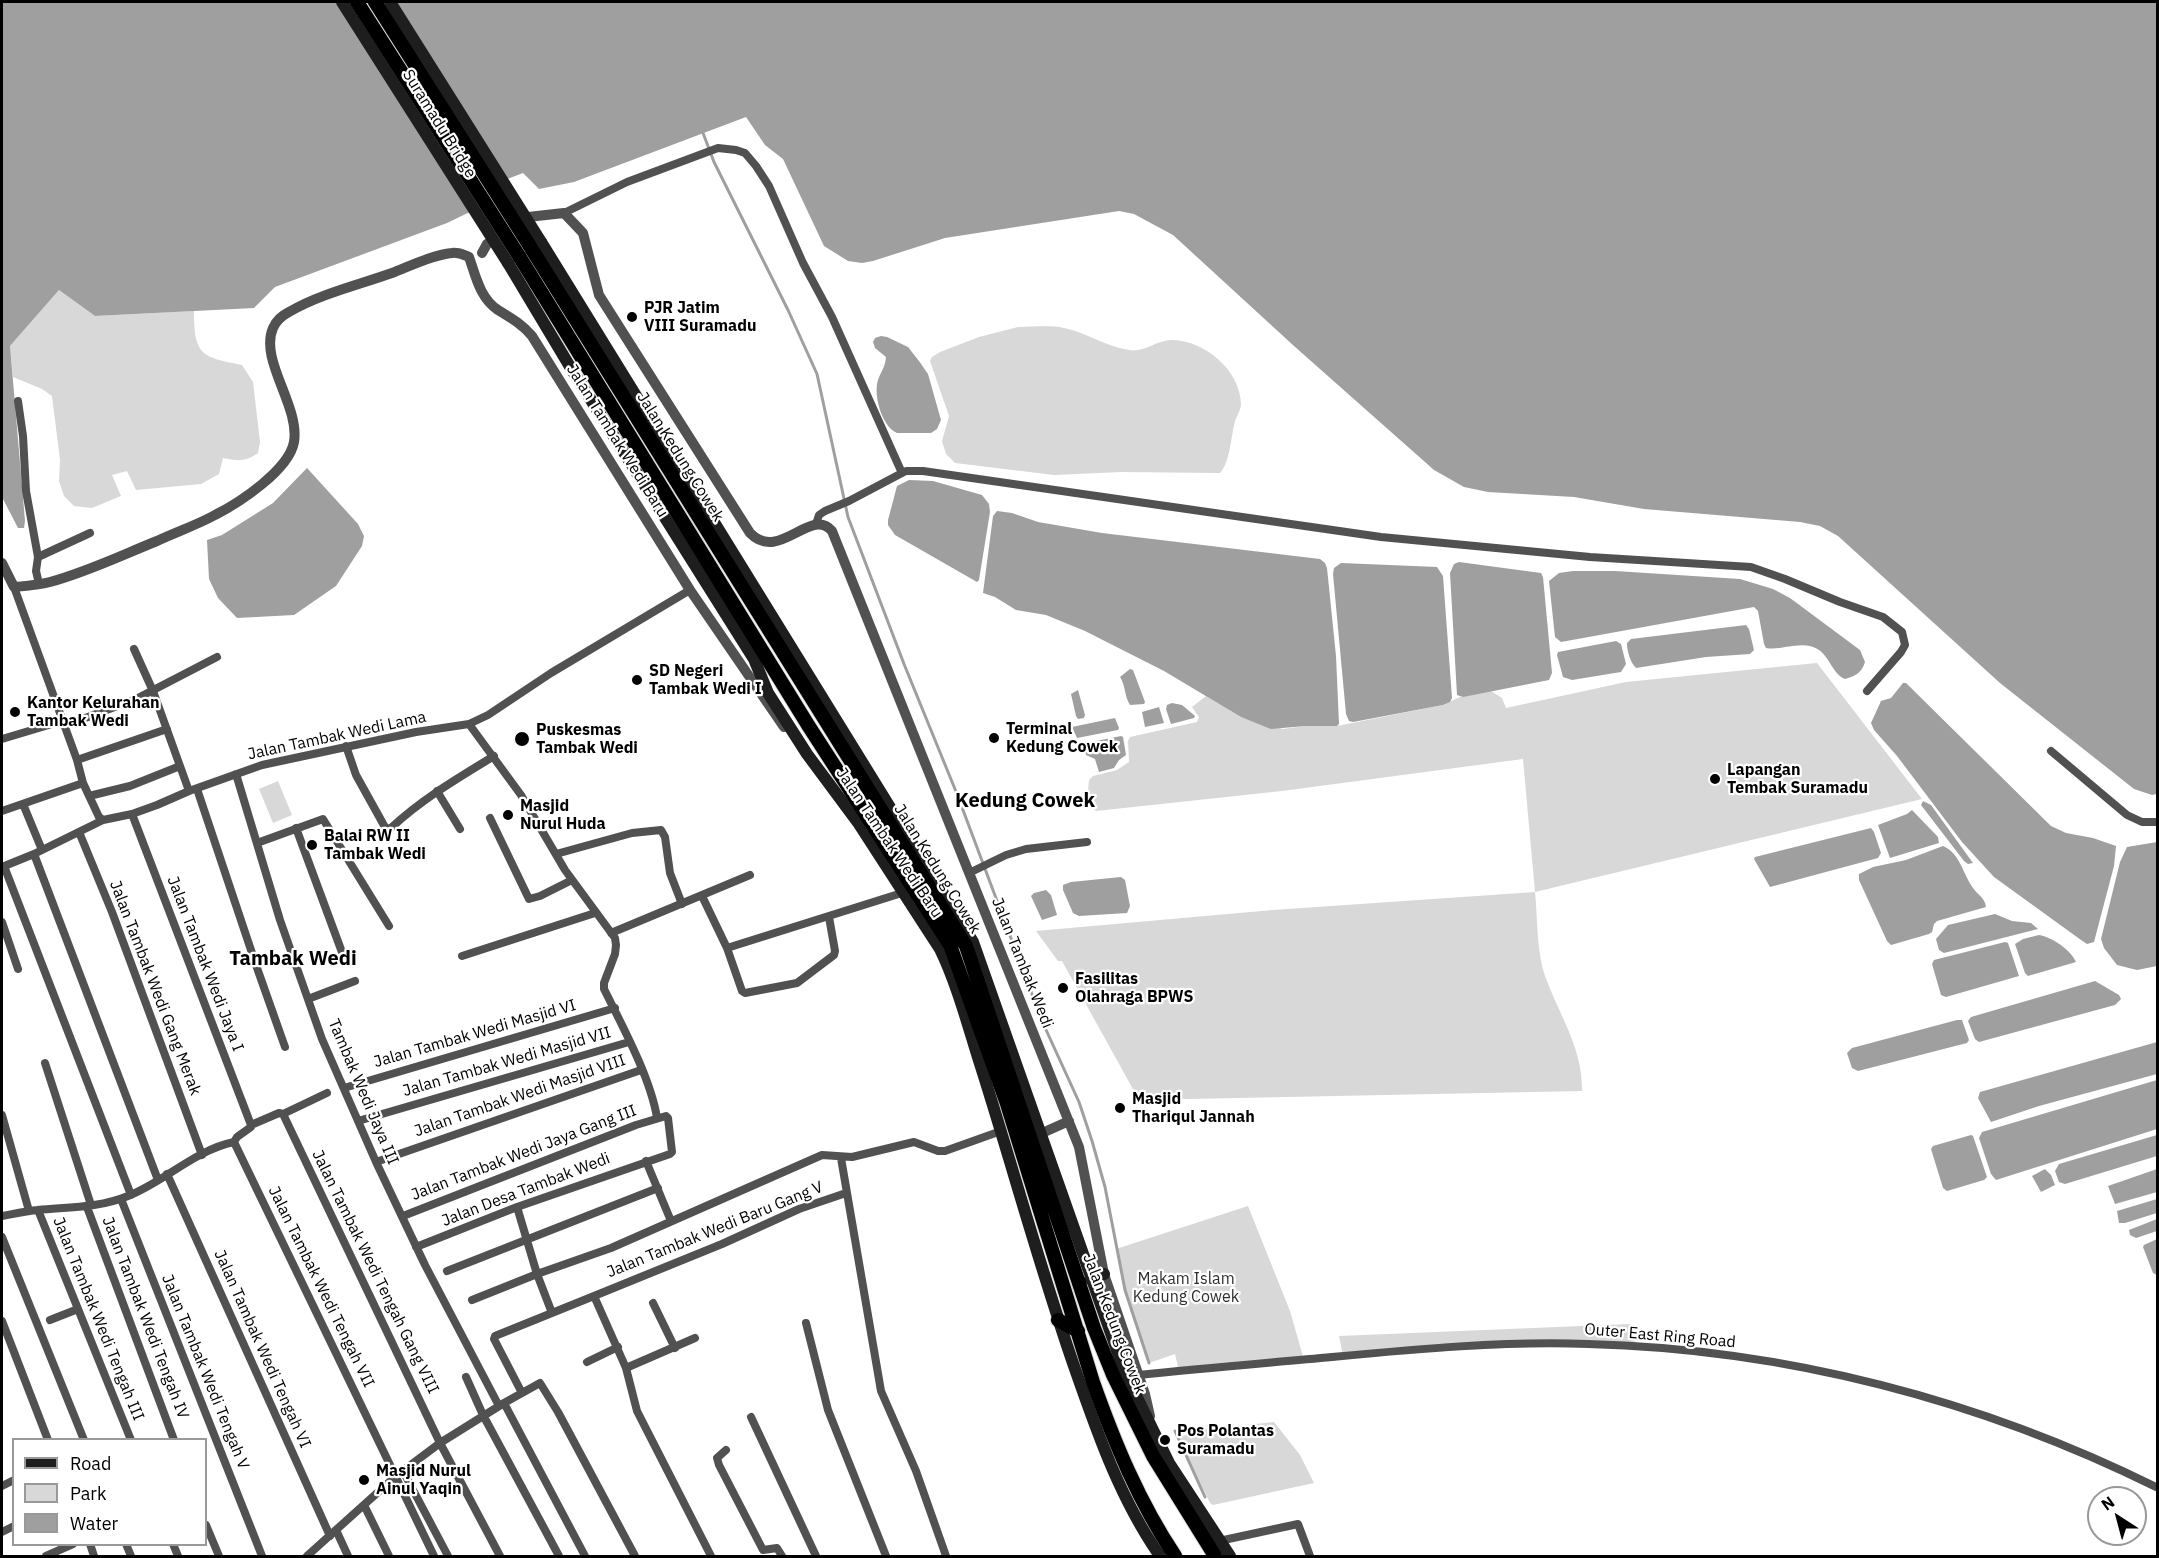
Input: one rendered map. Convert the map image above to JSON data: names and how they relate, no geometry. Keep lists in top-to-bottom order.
{
  "streets": {
    "highway": ["Suramadu Bridge", "Jalan Kedung Cowek"],
    "main road": ["Jalan Tambak Wedi Baru"],
    "street": [
      "Jalan Tambak Wedi Lama",
      "Jalan Tambak Wedi",
      "Jalan Tambak Wedi Jaya I",
      "Jalan Tambak Wedi Gang Merak",
      "Jalan Tambak Wedi Masjid VI",
      "Jalan Tambak Wedi Masjid VII",
      "Tambak Wedi Jaya III",
      "Jalan Tambak Wedi Masjid VIII",
      "Jalan Tambak Wedi Jaya Gang III",
      "Jalan Desa Tambak Wedi",
      "Jalan Tambak Wedi Baru Gang V",
      "Jalan Tambak Wedi Tengah Gang VIII",
      "Jalan Tambak Wedi Tengah VII",
      "Jalan Tambak Wedi Tengah IV",
      "Jalan Tambak Wedi Tengah III",
      "Outer East Ring Road",
      "Jalan Tambak Wedi Tengah VI",
      "Jalan Tambak Wedi Tengah V"
    ]
  },
  "crossings": [
    ["Suramadu Bridge", "Jalan Kedung Cowek"],
    ["Jalan Tambak Wedi Baru", "Jalan Tambak Wedi Lama"],
    ["Jalan Kedung Cowek", "Jalan Tambak Wedi"],
    ["Jalan Tambak Wedi Lama", "Jalan Tambak Wedi Jaya I"],
    ["Jalan Tambak Wedi Lama", "Jalan Tambak Wedi Gang Merak"],
    ["Jalan Tambak Wedi Lama", "Tambak Wedi Jaya III"],
    ["Jalan Tambak Wedi", "Outer East Ring Road"],
    ["Jalan Tambak Wedi Masjid VI", "Tambak Wedi Jaya III"],
    ["Jalan Tambak Wedi Masjid VII", "Tambak Wedi Jaya III"],
    ["Tambak Wedi Jaya III", "Jalan Tambak Wedi Masjid VIII"],
    ["Tambak Wedi Jaya III", "Jalan Tambak Wedi Jaya Gang III"],
    ["Tambak Wedi Jaya III", "Jalan Desa Tambak Wedi"],
    ["Jalan Tambak Wedi Jaya Gang III", "Jalan Desa Tambak Wedi"]
  ],
  "districts": ["Kedung Cowek", "Tambak Wedi"],
  "parks": ["Makam Islam Kedung Cowek"],
  "places": [
    "PJR Jatim VIII Suramadu",
    "SD Negeri Tambak Wedi I",
    "Kantor Kelurahan Tambak Wedi",
    "Terminal Kedung Cowek",
    "Puskesmas Tambak Wedi",
    "Lapangan Tembak Suramadu",
    "Masjid Nurul Huda",
    "Balai RW II Tambak Wedi",
    "Fasilitas Olahraga BPWS",
    "Masjid Thariqul Jannah",
    "Pos Polantas Suramadu",
    "Masjid Nurul Ainul Yaqin"
  ],
  "legend": ["Road", "Park", "Water"],
  "north": "top left"
}
